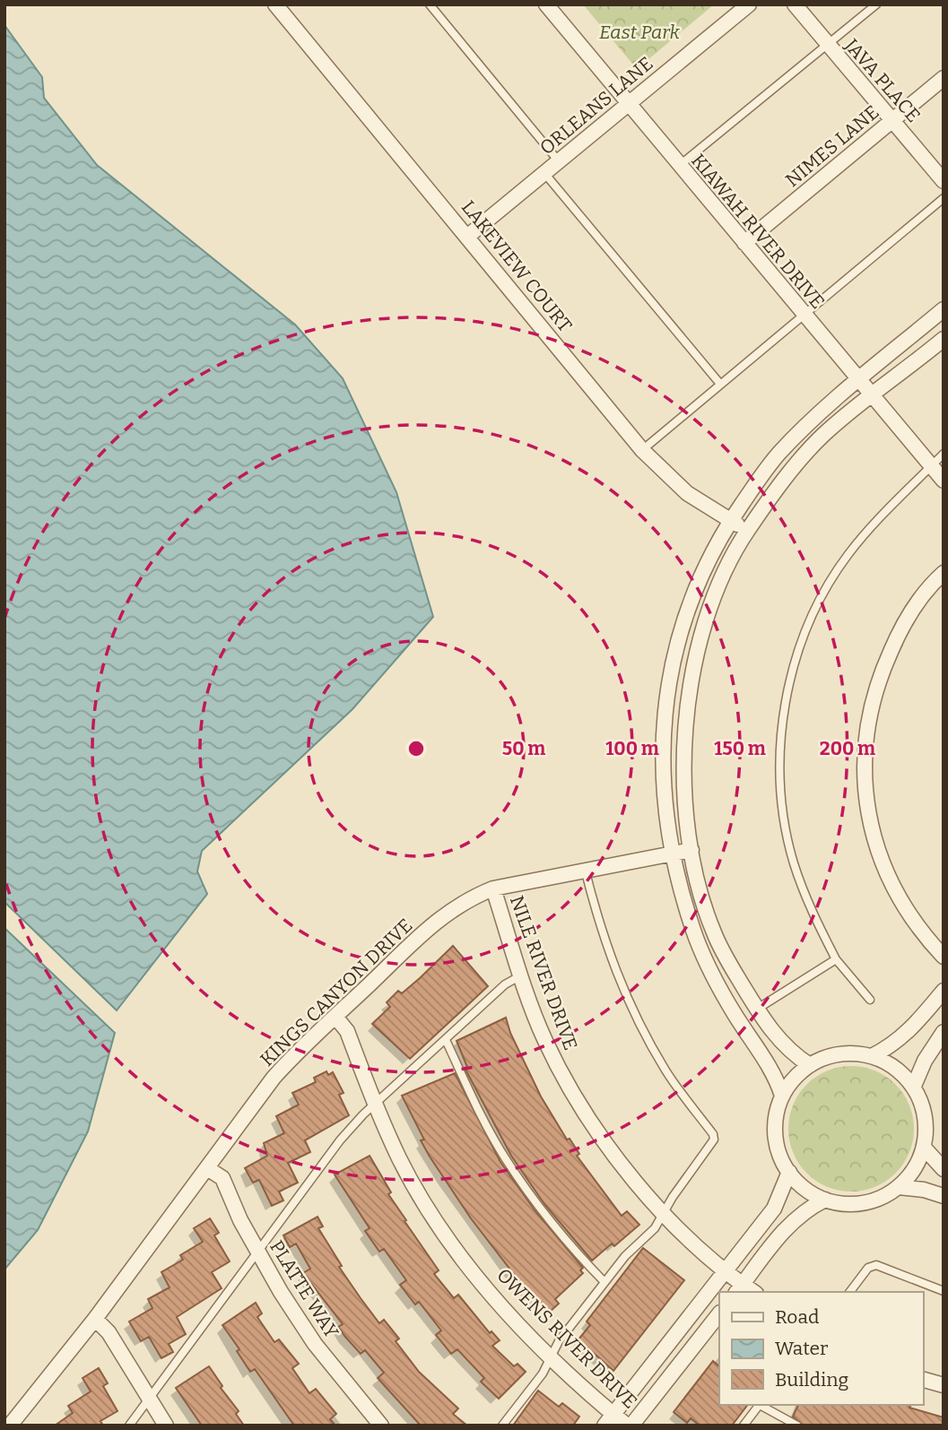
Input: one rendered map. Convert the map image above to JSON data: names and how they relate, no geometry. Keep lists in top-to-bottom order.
{
  "streets": {
    "street": [
      "JAVA PLACE",
      "ORLEANS LANE",
      "NIMES LANE",
      "KIAWAH RIVER DRIVE",
      "LAKEVIEW COURT",
      "NILE RIVER DRIVE",
      "KINGS CANYON DRIVE",
      "PLATTE WAY",
      "OWENS RIVER DRIVE"
    ]
  },
  "crossings": [
    ["JAVA PLACE", "NIMES LANE"],
    ["ORLEANS LANE", "KIAWAH RIVER DRIVE"],
    ["ORLEANS LANE", "LAKEVIEW COURT"],
    ["NIMES LANE", "KIAWAH RIVER DRIVE"],
    ["NILE RIVER DRIVE", "KINGS CANYON DRIVE"],
    ["KINGS CANYON DRIVE", "PLATTE WAY"],
    ["KINGS CANYON DRIVE", "OWENS RIVER DRIVE"]
  ],
  "parks": ["East Park"],
  "legend": ["Road", "Water", "Building"],
  "rings": [
    "50 m",
    "100 m",
    "150 m",
    "200 m"
  ]
}
